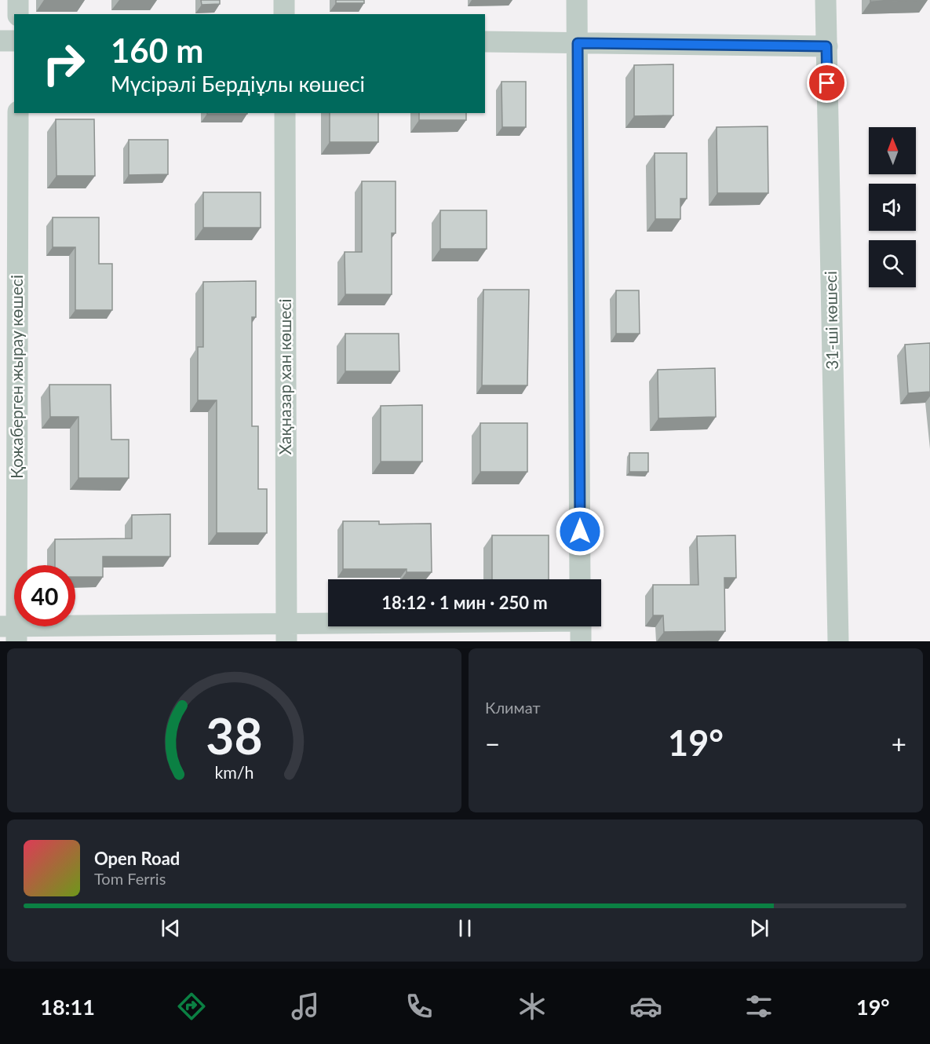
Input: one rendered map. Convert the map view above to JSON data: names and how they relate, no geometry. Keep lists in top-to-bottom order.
{
  "streets": {
    "street": ["31-ші көшесі", "Қожаберген жырау көшесі", "Хақназар хан көшесі"]
  },
  "north": "top",
  "page": {
    "turn": ["160 m", "Мүсірәлі Бердіұлы көшесі"],
    "limit": "40",
    "trip": "18:12 · 1 мин · 250 m",
    "tile": "Климат",
    "heat": ["−", "19°", "+"],
    "song": ["Open Road", "Tom Ferris"],
    "tabs": ["18:11", "19°"],
    "gauge": ["38", "km/h"]
  }
}
